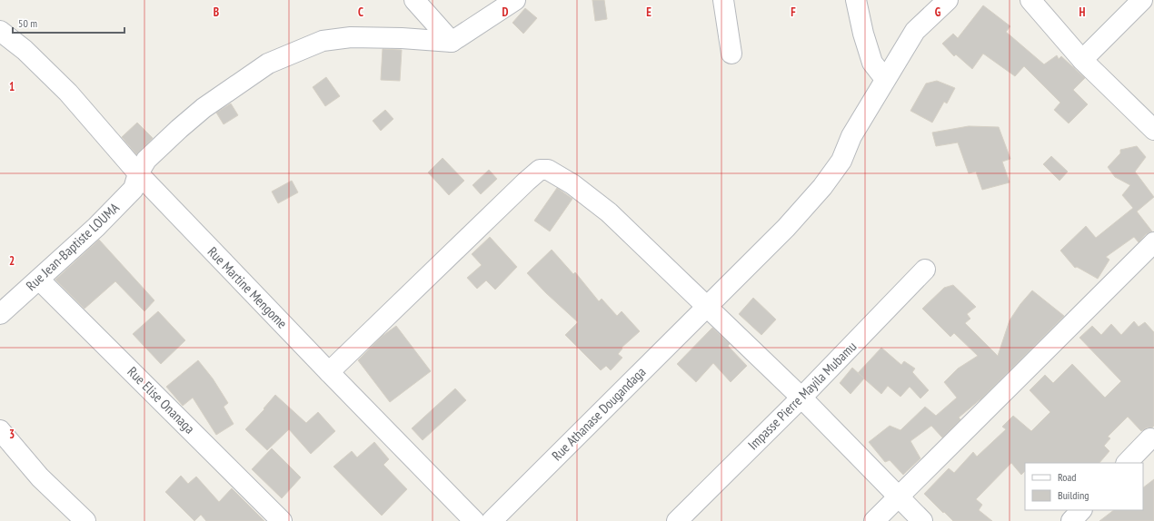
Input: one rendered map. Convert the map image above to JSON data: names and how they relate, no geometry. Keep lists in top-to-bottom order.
{
  "streets": {
    "street": [
      "Rue Jean-Baptiste LOUMA",
      "Rue Martine Mengome",
      "Impasse Pierre Mayila Mubamu",
      "Rue Elise Onanaga",
      "Rue Athanase Dougandaga"
    ]
  },
  "crossings": [
    ["Rue Jean-Baptiste LOUMA", "Rue Martine Mengome"],
    ["Rue Jean-Baptiste LOUMA", "Rue Elise Onanaga"]
  ],
  "legend": ["Road", "Building"],
  "scale_bar": "50 m",
  "grid": {
    "columns": [
      "B",
      "C",
      "D",
      "E",
      "F",
      "G",
      "H"
    ],
    "rows": ["1", "2", "3"]
  }
}
